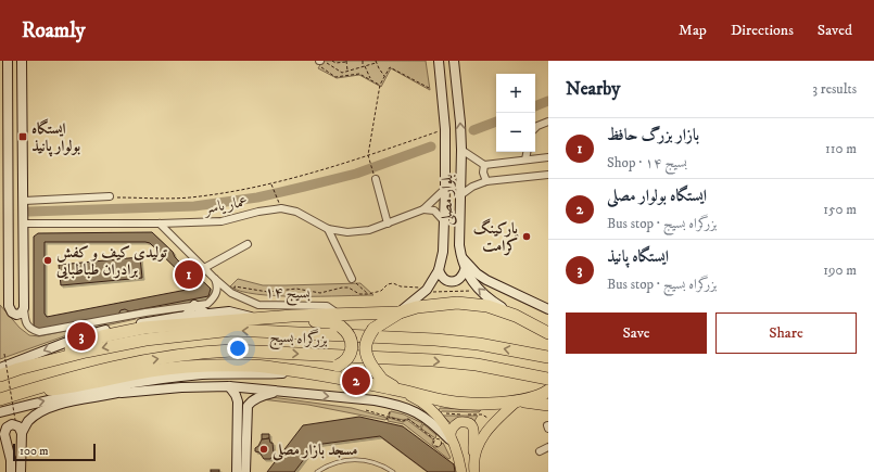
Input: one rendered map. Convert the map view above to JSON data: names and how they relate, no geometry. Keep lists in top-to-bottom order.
{
  "streets": {
    "highway": ["بزرگراه بسیج"],
    "main road": ["بلوار مصلی"],
    "street": ["عمار یاسر", "بسیج ۱۴"]
  },
  "crossings": [
    ["عمار یاسر", "بسیج ۱۴"]
  ],
  "places": {
    "transit": ["ایستگاه بولوار پانیذ"],
    "other": ["پارکینگ کرامت", "تولیدی کیف و کفش برادران طباطبایی", "مسجد بازار مصلی"]
  },
  "scale_bar": "100 m",
  "page": {
    "header": "Roamly",
    "nav": ["Map", "Directions", "Saved"],
    "heading": ["Nearby", "3 results"],
    "map_buttons": ["+", "−"],
    "list": [
      {
        "mark": "1",
        "name": "بازار بزرگ حافظ",
        "note": "Shop · بسیج ۱۴",
        "value": "110 m"
      },
      {
        "mark": "2",
        "name": "ایستگاه بولوار مصلی",
        "note": "Bus stop · بزرگراه بسیج",
        "value": "150 m"
      },
      {
        "mark": "3",
        "name": "ایستگاه پانیذ",
        "note": "Bus stop · بزرگراه بسیج",
        "value": "190 m"
      }
    ],
    "pins": ["1", "3", "2"],
    "buttons": ["Save", "Share"],
    "scale": "100 m"
  }
}
